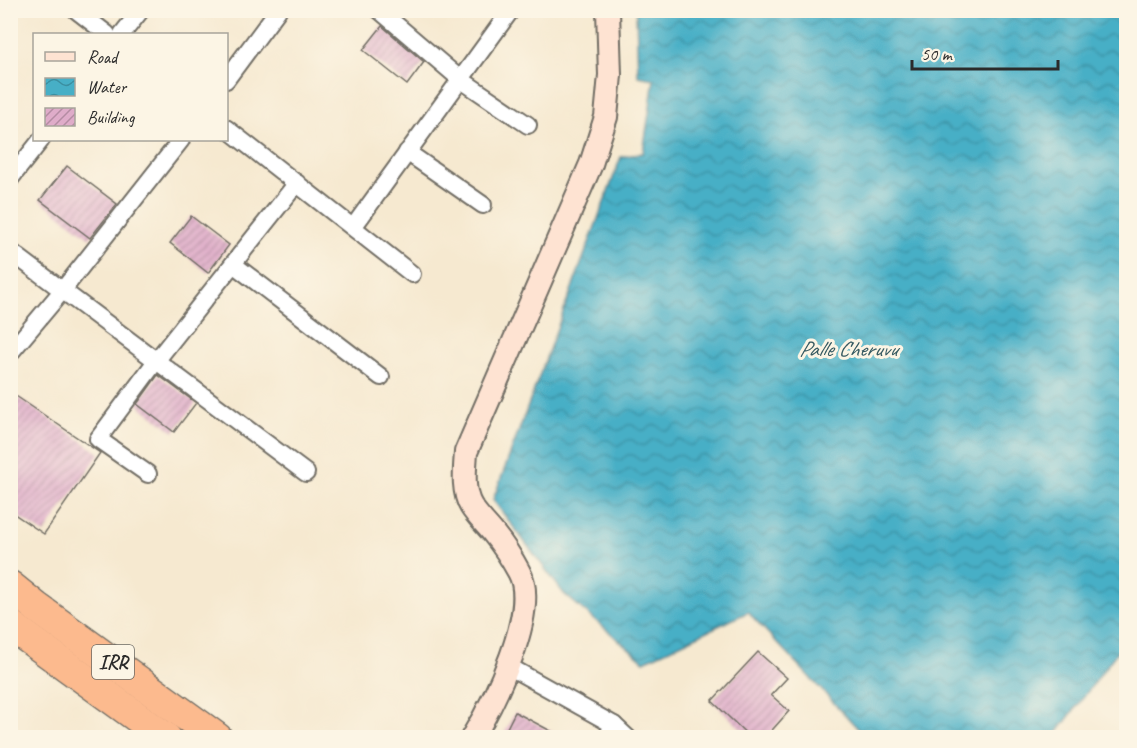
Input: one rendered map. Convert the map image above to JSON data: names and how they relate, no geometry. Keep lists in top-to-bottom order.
{
  "streets": {
    "highway": ["IRR"]
  },
  "water": ["Palle Cheruvu"],
  "legend": ["Road", "Water", "Building"],
  "scale_bar": "50 m"
}
